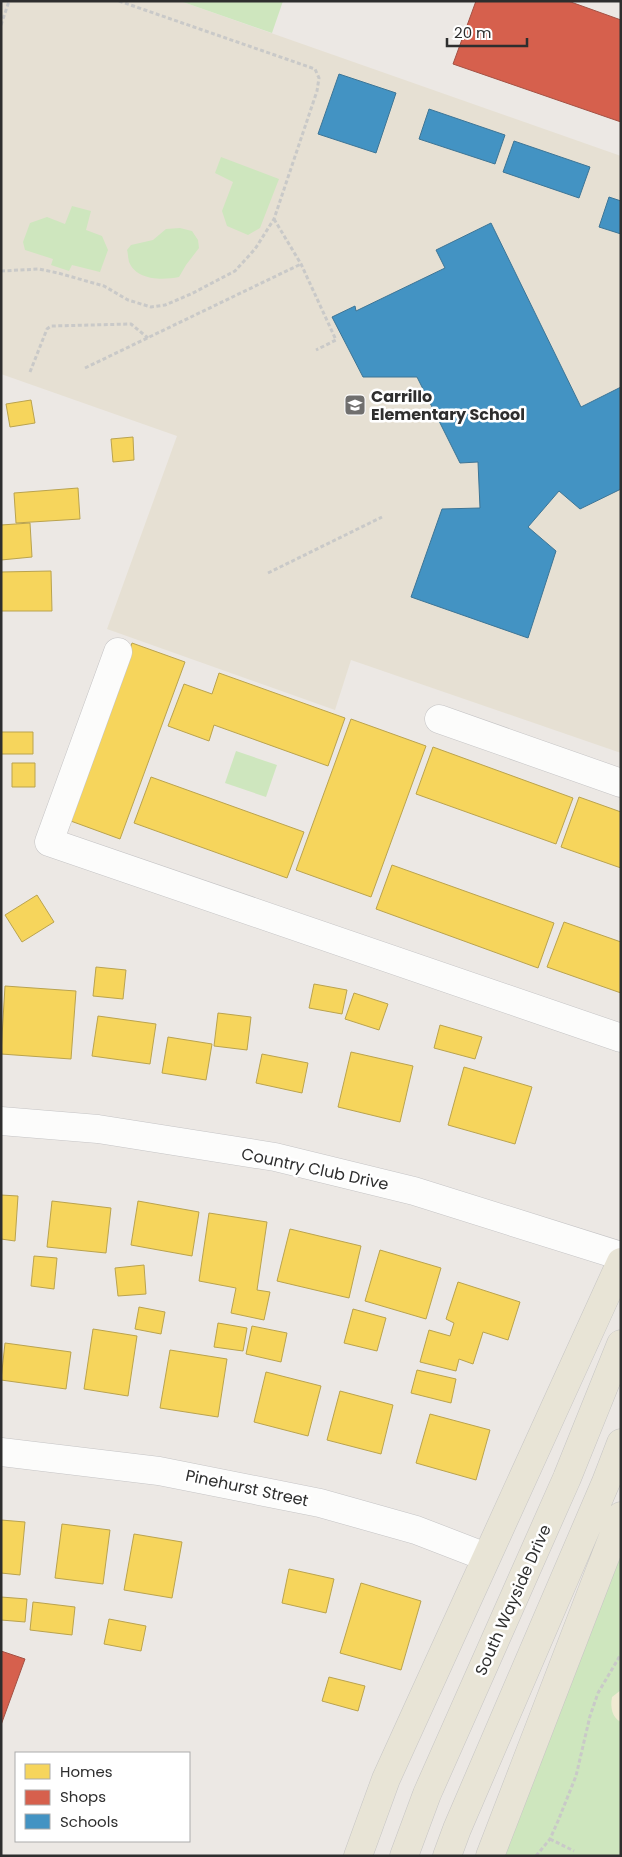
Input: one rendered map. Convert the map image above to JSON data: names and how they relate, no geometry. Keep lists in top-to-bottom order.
{
  "streets": {
    "main road": ["South Wayside Drive"],
    "street": ["Country Club Drive", "Pinehurst Street"]
  },
  "places": {
    "school or university": ["Carrillo Elementary School"]
  },
  "legend": ["Homes", "Shops", "Schools"],
  "scale_bar": "20 m"
}
